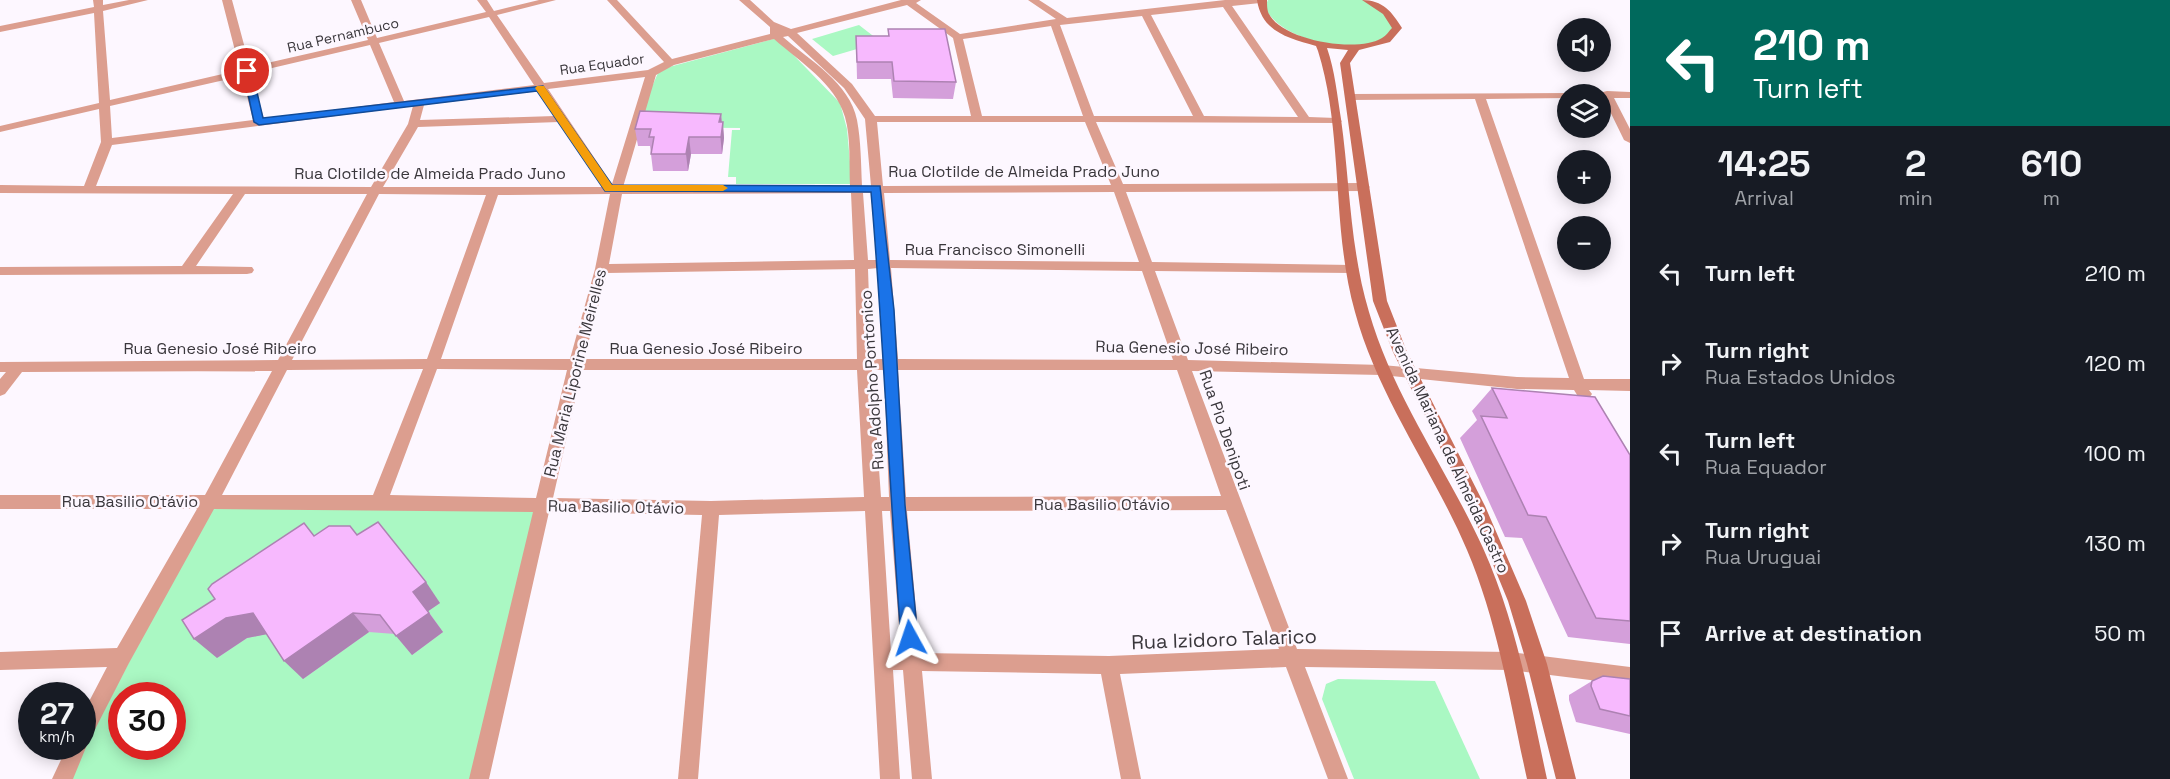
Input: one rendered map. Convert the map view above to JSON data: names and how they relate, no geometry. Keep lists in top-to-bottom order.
{
  "streets": {
    "main road": ["Avenida Mariana de Almeida Castro"],
    "street": [
      "Rua Pernambuco",
      "Rua Equador",
      "Rua Clotilde de Almeida Prado Juno",
      "Rua Francisco Simonelli",
      "Rua Genesio José Ribeiro",
      "Rua Maria Liporine Meirelles",
      "Rua Adolpho Pontonico",
      "Rua Pio Denipoti",
      "Rua Basilio Otávio",
      "Rua Izidoro Talarico"
    ]
  },
  "crossings": [
    ["Rua Equador", "Rua Maria Liporine Meirelles"],
    ["Rua Equador", "Rua Adolpho Pontonico"],
    ["Rua Clotilde de Almeida Prado Juno", "Rua Maria Liporine Meirelles"],
    ["Rua Clotilde de Almeida Prado Juno", "Rua Adolpho Pontonico"],
    ["Rua Clotilde de Almeida Prado Juno", "Rua Pio Denipoti"],
    ["Rua Clotilde de Almeida Prado Juno", "Avenida Mariana de Almeida Castro"],
    ["Rua Francisco Simonelli", "Rua Maria Liporine Meirelles"],
    ["Rua Francisco Simonelli", "Rua Adolpho Pontonico"],
    ["Rua Francisco Simonelli", "Rua Pio Denipoti"],
    ["Rua Francisco Simonelli", "Avenida Mariana de Almeida Castro"],
    ["Rua Genesio José Ribeiro", "Rua Maria Liporine Meirelles"],
    ["Rua Genesio José Ribeiro", "Rua Adolpho Pontonico"],
    ["Rua Genesio José Ribeiro", "Rua Pio Denipoti"],
    ["Rua Genesio José Ribeiro", "Avenida Mariana de Almeida Castro"],
    ["Rua Maria Liporine Meirelles", "Rua Basilio Otávio"],
    ["Rua Adolpho Pontonico", "Rua Basilio Otávio"],
    ["Rua Adolpho Pontonico", "Rua Izidoro Talarico"],
    ["Rua Pio Denipoti", "Rua Basilio Otávio"],
    ["Rua Pio Denipoti", "Rua Izidoro Talarico"],
    ["Avenida Mariana de Almeida Castro", "Rua Izidoro Talarico"]
  ],
  "page": {
    "turn": ["210 m", "Turn left"],
    "map_buttons": ["+", "−"],
    "eta": [
      "14:25",
      "Arrival",
      "2",
      "min",
      "610",
      "m"
    ],
    "list": [
      {
        "name": "Turn left",
        "value": "210 m"
      },
      {
        "name": "Turn right",
        "note": "Rua Estados Unidos",
        "value": "120 m"
      },
      {
        "name": "Turn left",
        "note": "Rua Equador",
        "value": "100 m"
      },
      {
        "name": "Turn right",
        "note": "Rua Uruguai",
        "value": "130 m"
      },
      {
        "name": "Arrive at destination",
        "value": "50 m"
      }
    ],
    "speed": "27 km/h",
    "limit": "30"
  }
}
